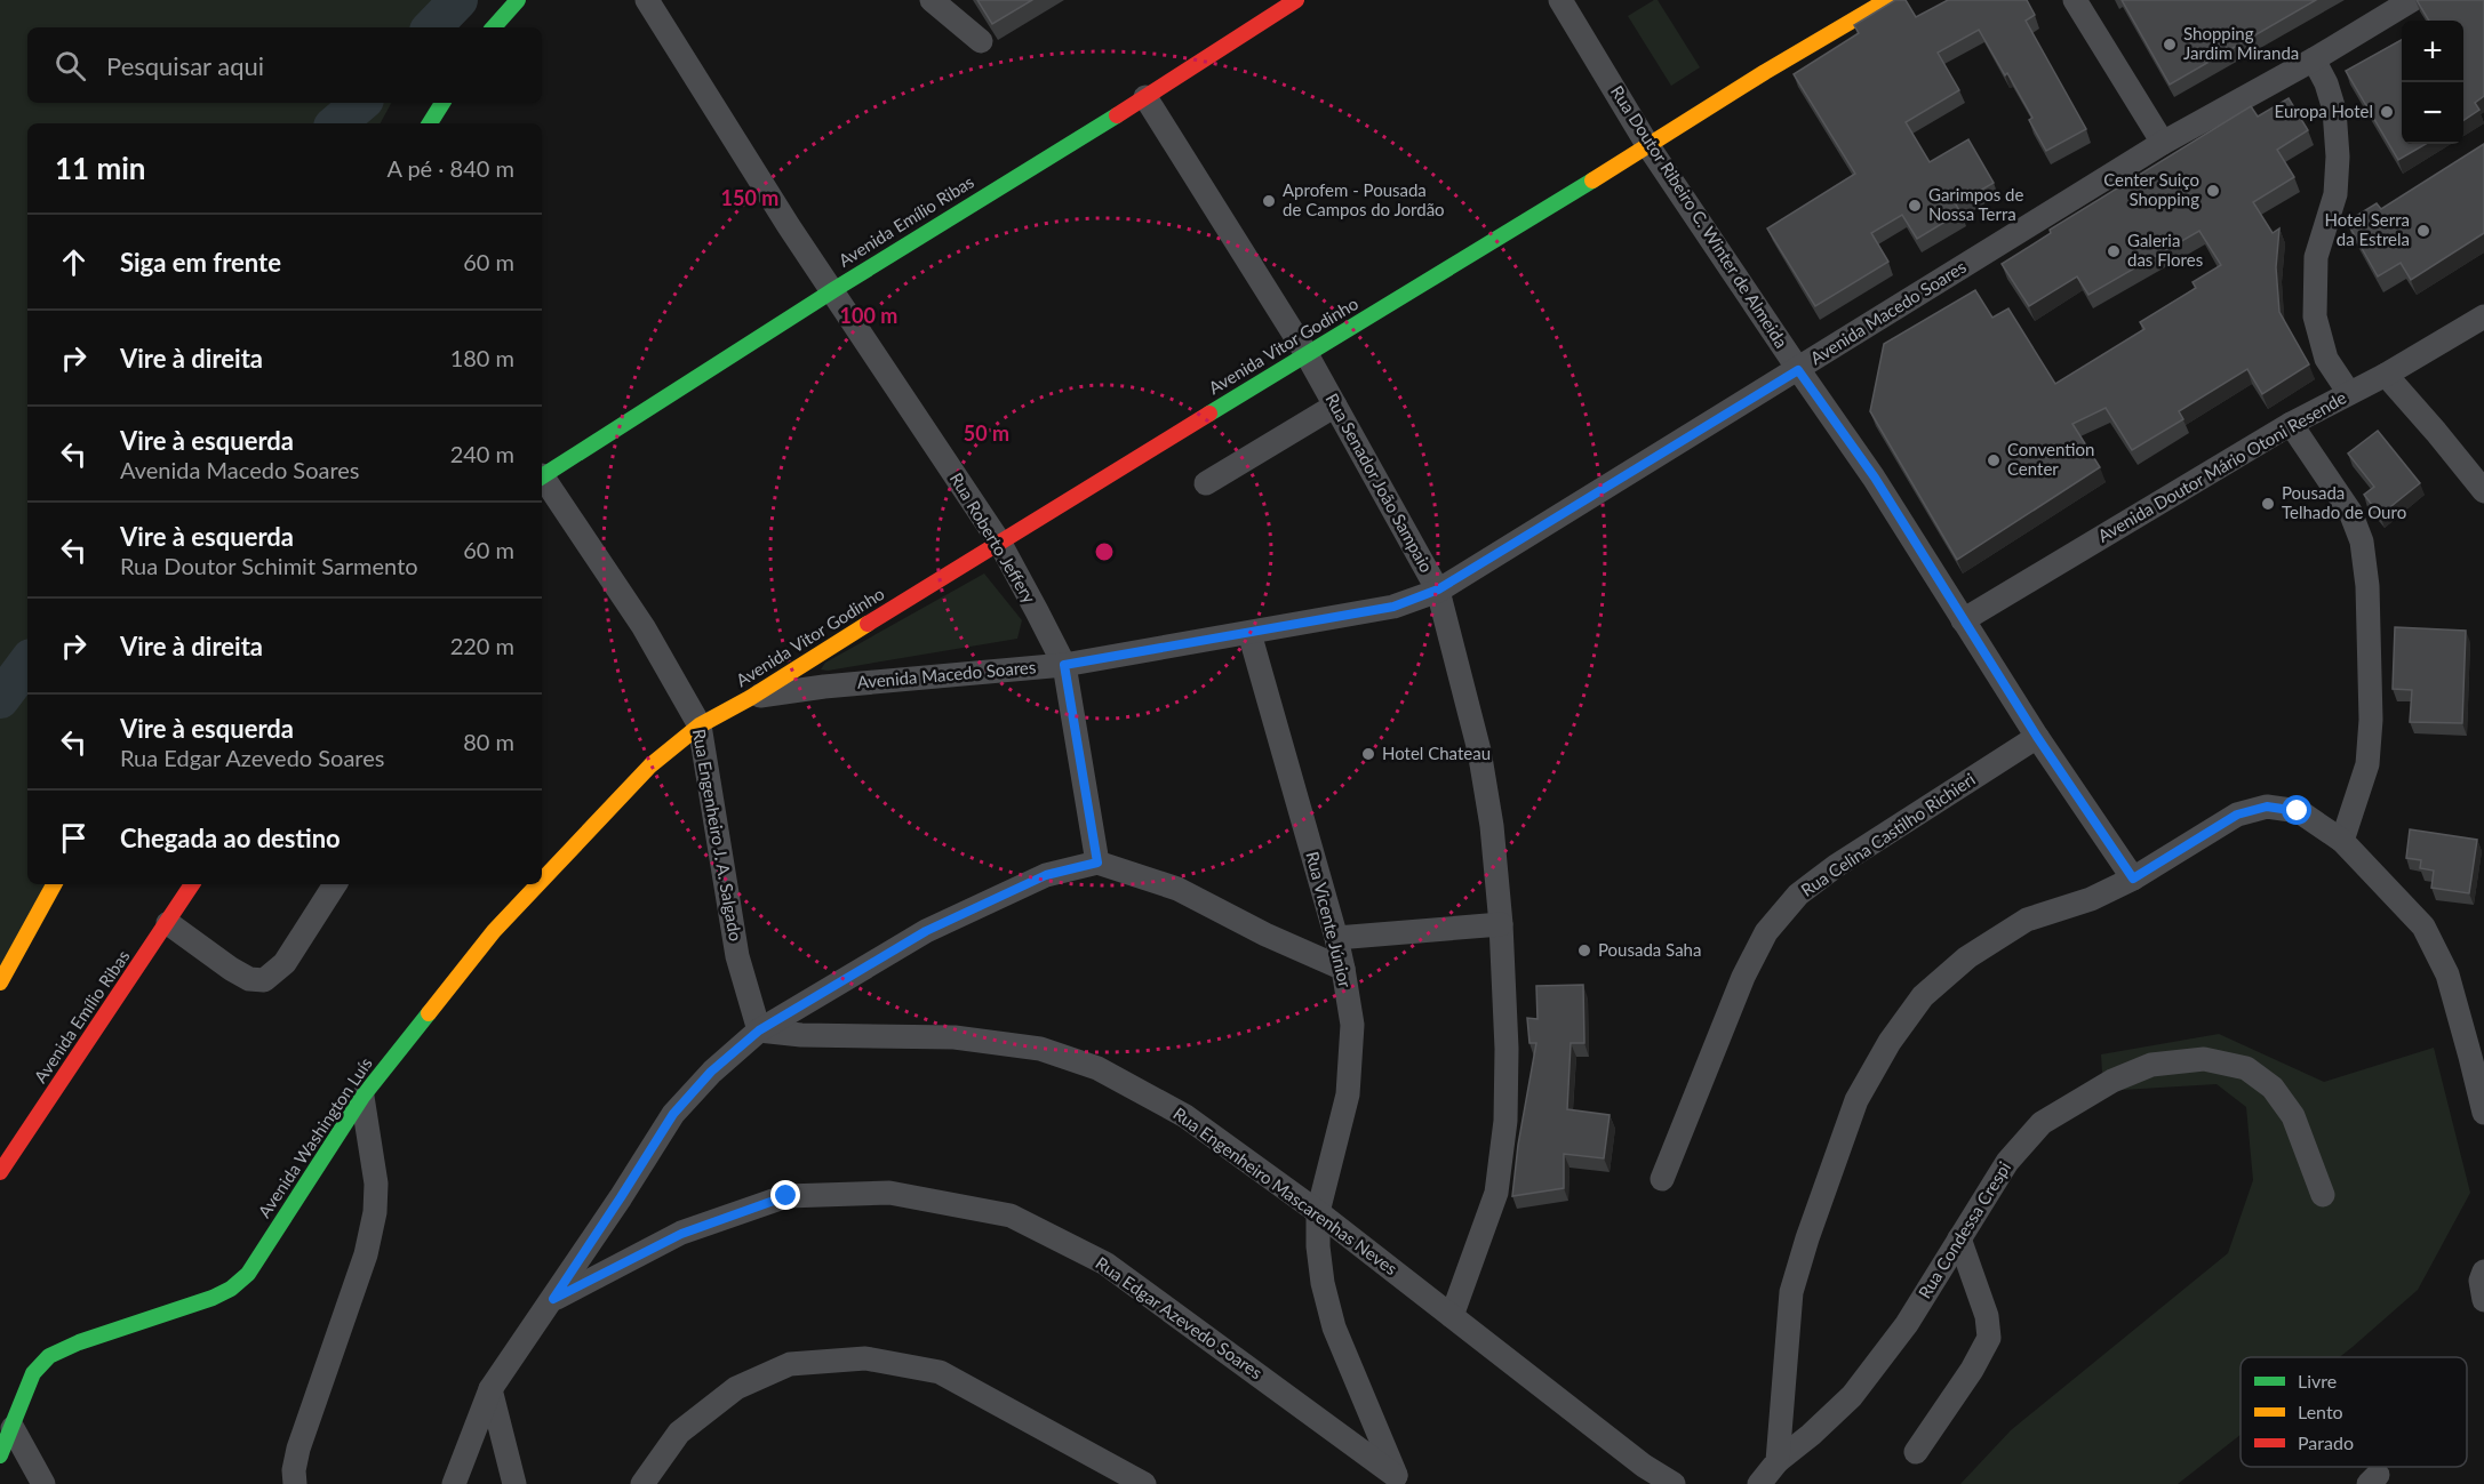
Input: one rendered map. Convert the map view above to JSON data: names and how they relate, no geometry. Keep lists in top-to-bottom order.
{
  "streets": {
    "street": [
      "Rua Doutor Ribeiro C. Winter de Almeida",
      "Avenida Emílio Ribas",
      "Avenida Macedo Soares",
      "Avenida Vitor Godinho",
      "Avenida Doutor Mário Otoni Resende",
      "Rua Senador João Sampaio",
      "Rua Roberto Jeffery",
      "Rua Engenheiro J. A. Salgado",
      "Rua Celina Castilho Richieri",
      "Rua Vicente Júnior",
      "Avenida Washington Luís",
      "Rua Engenheiro Mascarenhas Neves",
      "Rua Condessa Crespi",
      "Rua Edgar Azevedo Soares"
    ]
  },
  "crossings": [
    ["Rua Doutor Ribeiro C. Winter de Almeida", "Avenida Macedo Soares"],
    ["Rua Doutor Ribeiro C. Winter de Almeida", "Avenida Vitor Godinho"],
    ["Rua Doutor Ribeiro C. Winter de Almeida", "Avenida Doutor Mário Otoni Resende"],
    ["Rua Doutor Ribeiro C. Winter de Almeida", "Rua Celina Castilho Richieri"],
    ["Avenida Emílio Ribas", "Rua Senador João Sampaio"],
    ["Avenida Emílio Ribas", "Rua Roberto Jeffery"],
    ["Avenida Macedo Soares", "Avenida Vitor Godinho"],
    ["Avenida Macedo Soares", "Rua Senador João Sampaio"],
    ["Avenida Macedo Soares", "Rua Roberto Jeffery"],
    ["Avenida Macedo Soares", "Rua Vicente Júnior"],
    ["Avenida Vitor Godinho", "Rua Senador João Sampaio"],
    ["Avenida Vitor Godinho", "Rua Roberto Jeffery"],
    ["Avenida Vitor Godinho", "Rua Engenheiro J. A. Salgado"],
    ["Avenida Vitor Godinho", "Avenida Washington Luís"],
    ["Rua Senador João Sampaio", "Rua Engenheiro Mascarenhas Neves"],
    ["Rua Engenheiro J. A. Salgado", "Avenida Washington Luís"],
    ["Rua Engenheiro J. A. Salgado", "Rua Engenheiro Mascarenhas Neves"],
    ["Rua Vicente Júnior", "Rua Engenheiro Mascarenhas Neves"],
    ["Rua Vicente Júnior", "Rua Edgar Azevedo Soares"]
  ],
  "places": [
    "Shopping Jardim Miranda",
    "Europa Hotel",
    "Center Suiço Shopping",
    "Aprofem - Pousada de Campos do Jordão",
    "Garimpos de Nossa Terra",
    "Hotel Serra da Estrela",
    "Galeria das Flores",
    "Convention Center",
    "Pousada Telhado de Ouro",
    "Hotel Chateau",
    "Pousada Saha"
  ],
  "legend": ["Livre", "Lento", "Parado"],
  "page": {
    "map_buttons": ["+", "−"],
    "search": "Pesquisar aqui",
    "heading": ["11 min", "A pé · 840 m"],
    "list": [
      ["Siga em frente", "60 m"],
      ["Vire à direita", "180 m"],
      ["Vire à esquerda", "Avenida Macedo Soares", "240 m"],
      ["Vire à esquerda", "Rua Doutor Schimit Sarmento", "60 m"],
      ["Vire à direita", "220 m"],
      ["Vire à esquerda", "Rua Edgar Azevedo Soares", "80 m"],
      "Chegada ao destino"
    ]
  },
  "rings": ["150 m", "100 m", "50 m"]
}
